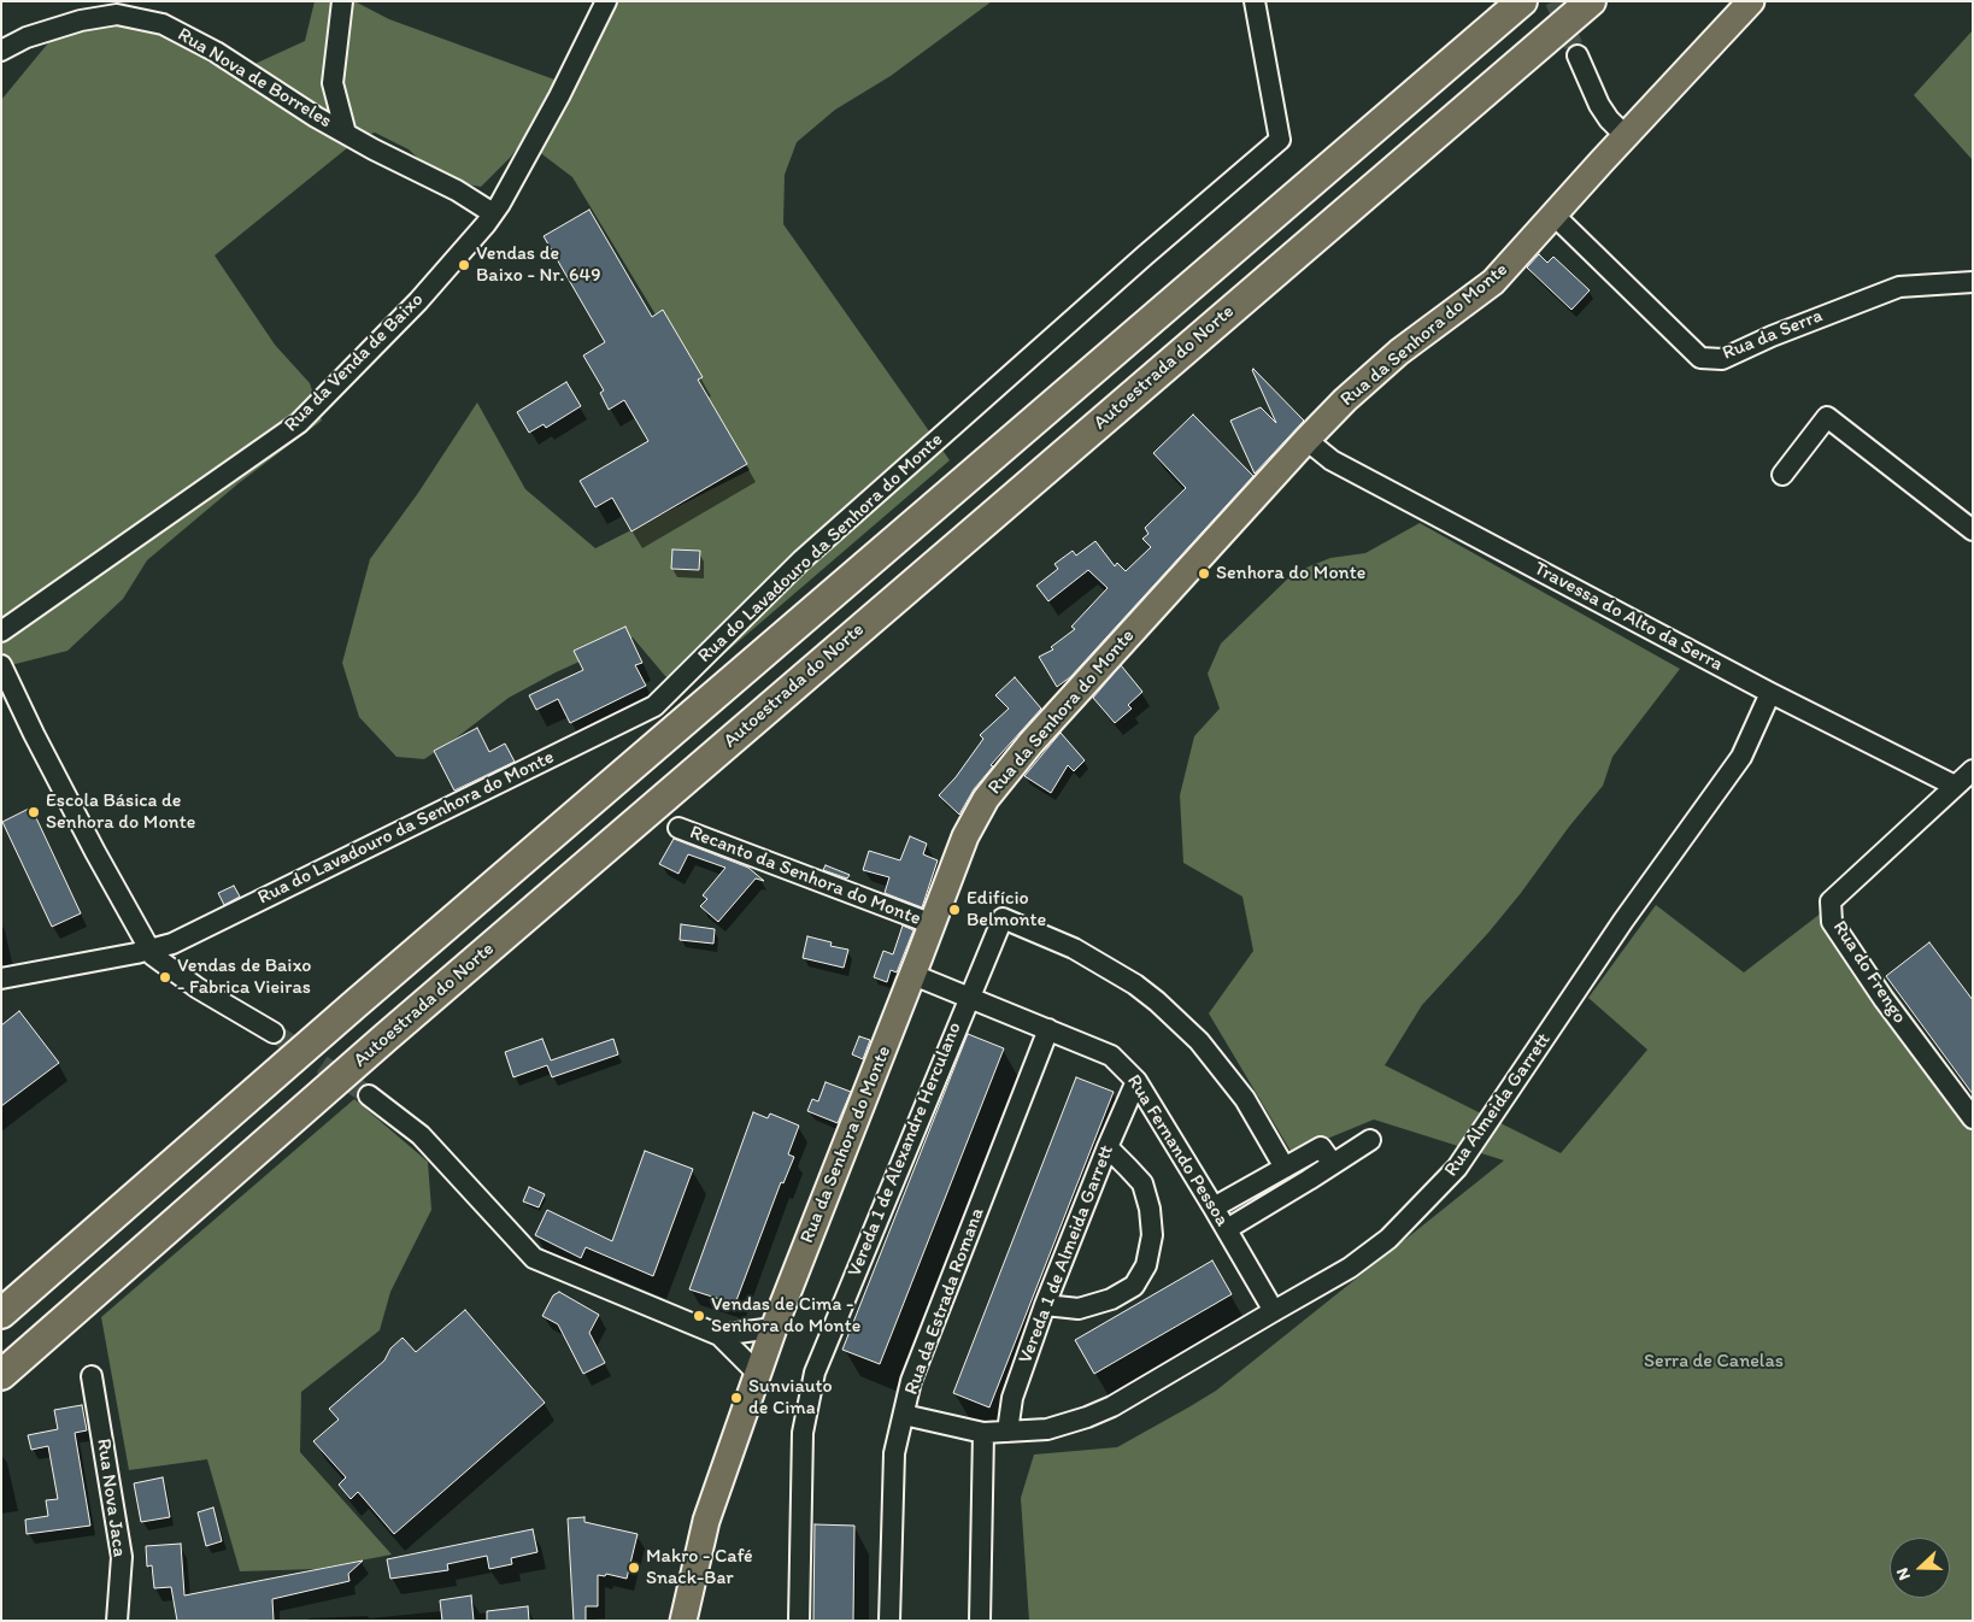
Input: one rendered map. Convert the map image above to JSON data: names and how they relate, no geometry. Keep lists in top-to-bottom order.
{
  "streets": {
    "highway": ["Autoestrada do Norte"],
    "main road": ["Rua da Senhora do Monte"],
    "street": [
      "Rua Nova de Borreles",
      "Rua da Serra",
      "Rua da Venda de Baixo",
      "Rua do Lavadouro da Senhora do Monte",
      "Travessa do Alto da Serra",
      "Recanto da Senhora do Monte",
      "Rua do Frengo",
      "Rua Almeida Garrett",
      "Vereda 1 de Alexandre Herculano",
      "Rua Fernando Pessoa",
      "Vereda 1 de Almeida Garrett",
      "Rua da Estrada Romana",
      "Rua Nova Jaca"
    ]
  },
  "crossings": [
    ["Rua Nova de Borreles", "Rua da Venda de Baixo"],
    ["Rua da Senhora do Monte", "Rua da Serra"],
    ["Rua da Senhora do Monte", "Travessa do Alto da Serra"],
    ["Rua da Senhora do Monte", "Recanto da Senhora do Monte"],
    ["Rua da Senhora do Monte", "Rua Fernando Pessoa"],
    ["Travessa do Alto da Serra", "Rua do Frengo"],
    ["Travessa do Alto da Serra", "Rua Almeida Garrett"],
    ["Rua Almeida Garrett", "Rua Fernando Pessoa"],
    ["Rua Almeida Garrett", "Vereda 1 de Almeida Garrett"],
    ["Rua Almeida Garrett", "Rua da Estrada Romana"],
    ["Vereda 1 de Alexandre Herculano", "Rua Fernando Pessoa"],
    ["Rua Fernando Pessoa", "Vereda 1 de Almeida Garrett"],
    ["Rua Fernando Pessoa", "Rua da Estrada Romana"]
  ],
  "parks": ["Serra de Canelas"],
  "places": [
    "Vendas de Baixo - Nr. 649",
    "Senhora do Monte",
    "Escola Básica de Senhora do Monte",
    "Edifício Belmonte",
    "Vendas de Baixo - Fabrica Vieiras",
    "Vendas de Cima - Senhora do Monte",
    "Sunviauto de Cima",
    "Makro - Café Snack-Bar"
  ],
  "north": "left"
}
